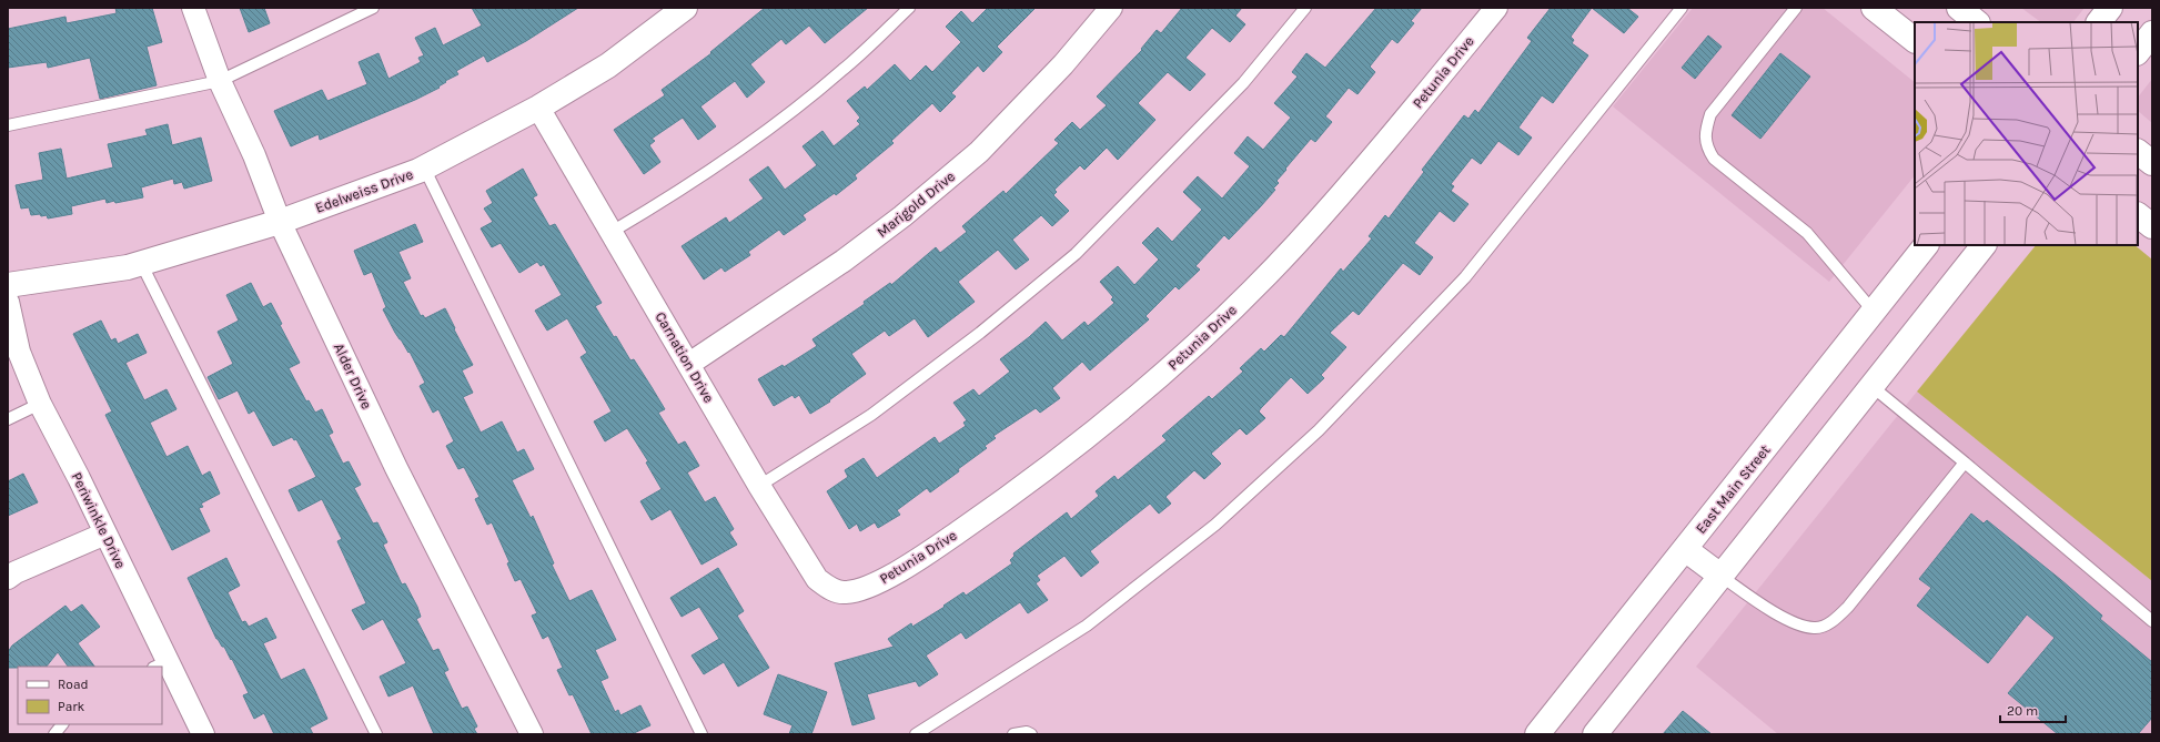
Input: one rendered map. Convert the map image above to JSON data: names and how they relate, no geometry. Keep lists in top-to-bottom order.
{
  "streets": {
    "main road": ["Edelweiss Drive", "East Main Street"],
    "street": [
      "Petunia Drive",
      "Marigold Drive",
      "Carnation Drive",
      "Alder Drive",
      "Periwinkle Drive"
    ]
  },
  "crossings": [
    ["Petunia Drive", "Carnation Drive"],
    ["Edelweiss Drive", "Carnation Drive"],
    ["Edelweiss Drive", "Alder Drive"],
    ["Marigold Drive", "Carnation Drive"]
  ],
  "legend": ["Road", "Park"],
  "scale_bar": "20 m"
}
